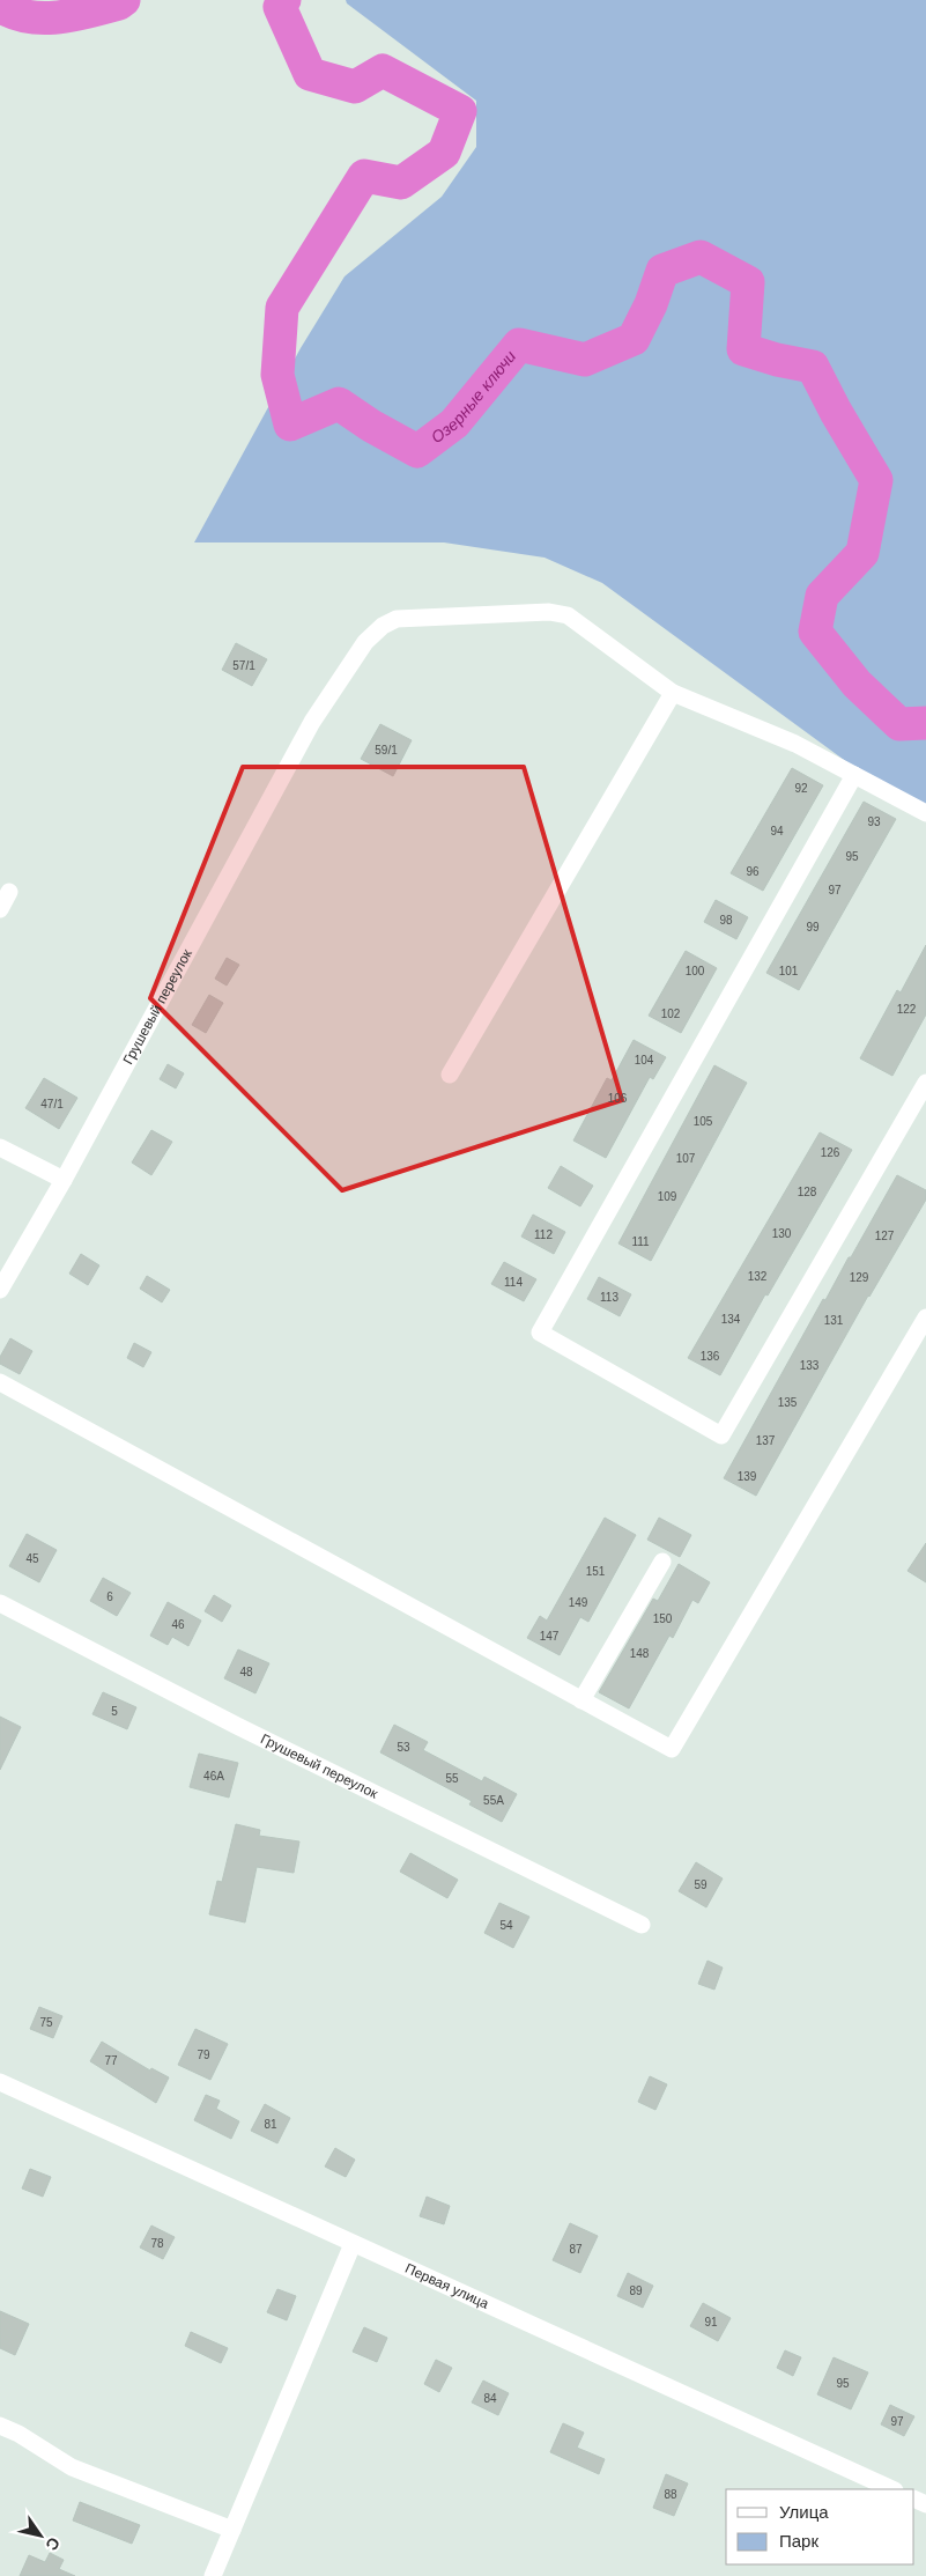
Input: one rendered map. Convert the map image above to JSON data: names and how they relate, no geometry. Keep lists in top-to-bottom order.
{
  "streets": {
    "street": ["Грушевый переулок", "Первая улица"]
  },
  "water": ["Озерные ключи"],
  "house_numbers": [
    "57/1",
    "59/1",
    "92",
    "93",
    "94",
    "95",
    "96",
    "97",
    "98",
    "99",
    "100",
    "101",
    "122",
    "102",
    "104",
    "106",
    "47/1",
    "105",
    "126",
    "107",
    "128",
    "109",
    "130",
    "112",
    "127",
    "111",
    "132",
    "129",
    "114",
    "113",
    "134",
    "131",
    "136",
    "133",
    "135",
    "137",
    "139",
    "45",
    "151",
    "6",
    "149",
    "150",
    "46",
    "147",
    "148",
    "48",
    "5",
    "53",
    "46А",
    "55",
    "55А",
    "59",
    "54",
    "75",
    "79",
    "77",
    "81",
    "78",
    "87",
    "89",
    "91",
    "95",
    "84",
    "97",
    "88"
  ],
  "legend": ["Улица", "Парк"],
  "north": "bottom right"
}
